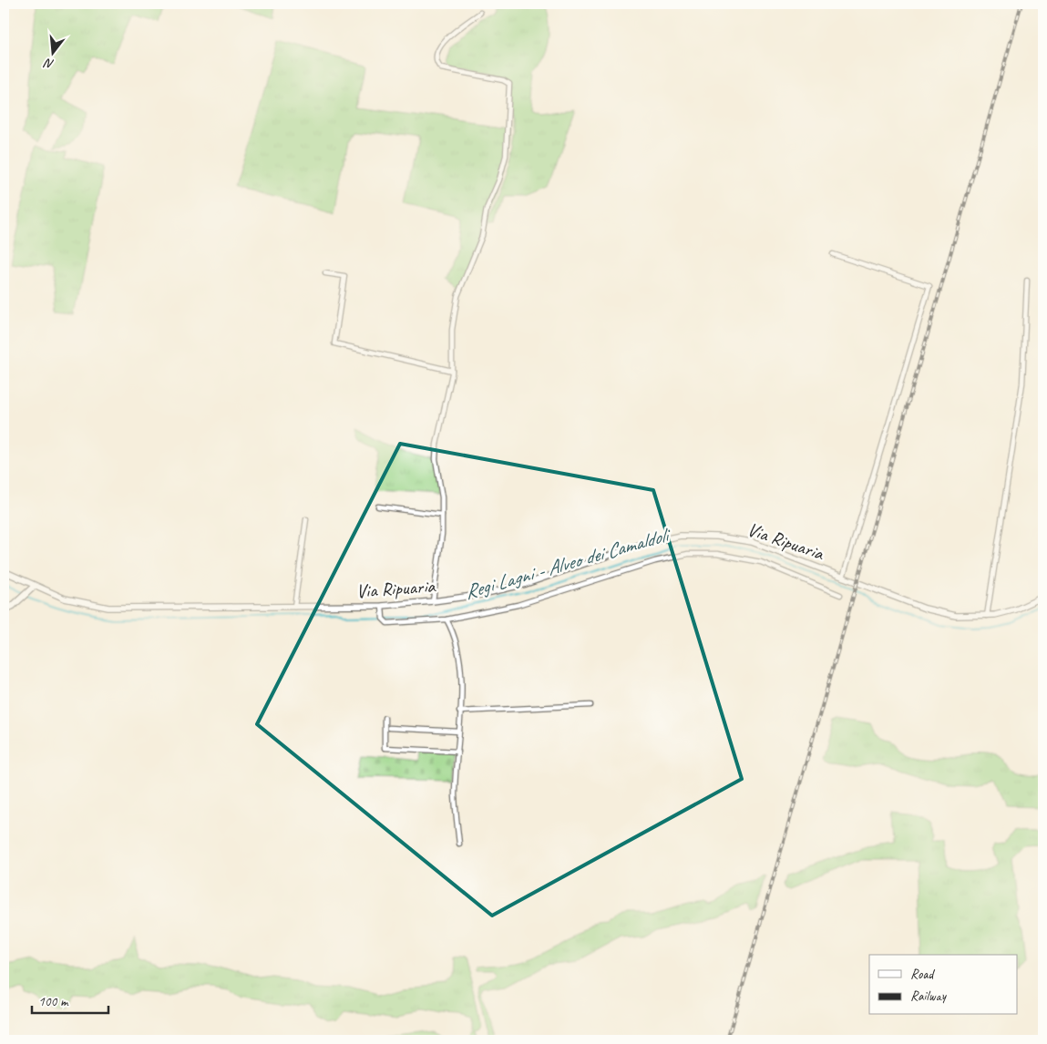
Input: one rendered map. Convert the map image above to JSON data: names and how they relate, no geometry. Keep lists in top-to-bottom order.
{
  "streets": {
    "street": ["Via Ripuaria"]
  },
  "water": ["Regi Lagni - Alveo dei Camaldoli"],
  "legend": ["Road", "Railway"],
  "scale_bar": "100 m",
  "north": "bottom"
}
